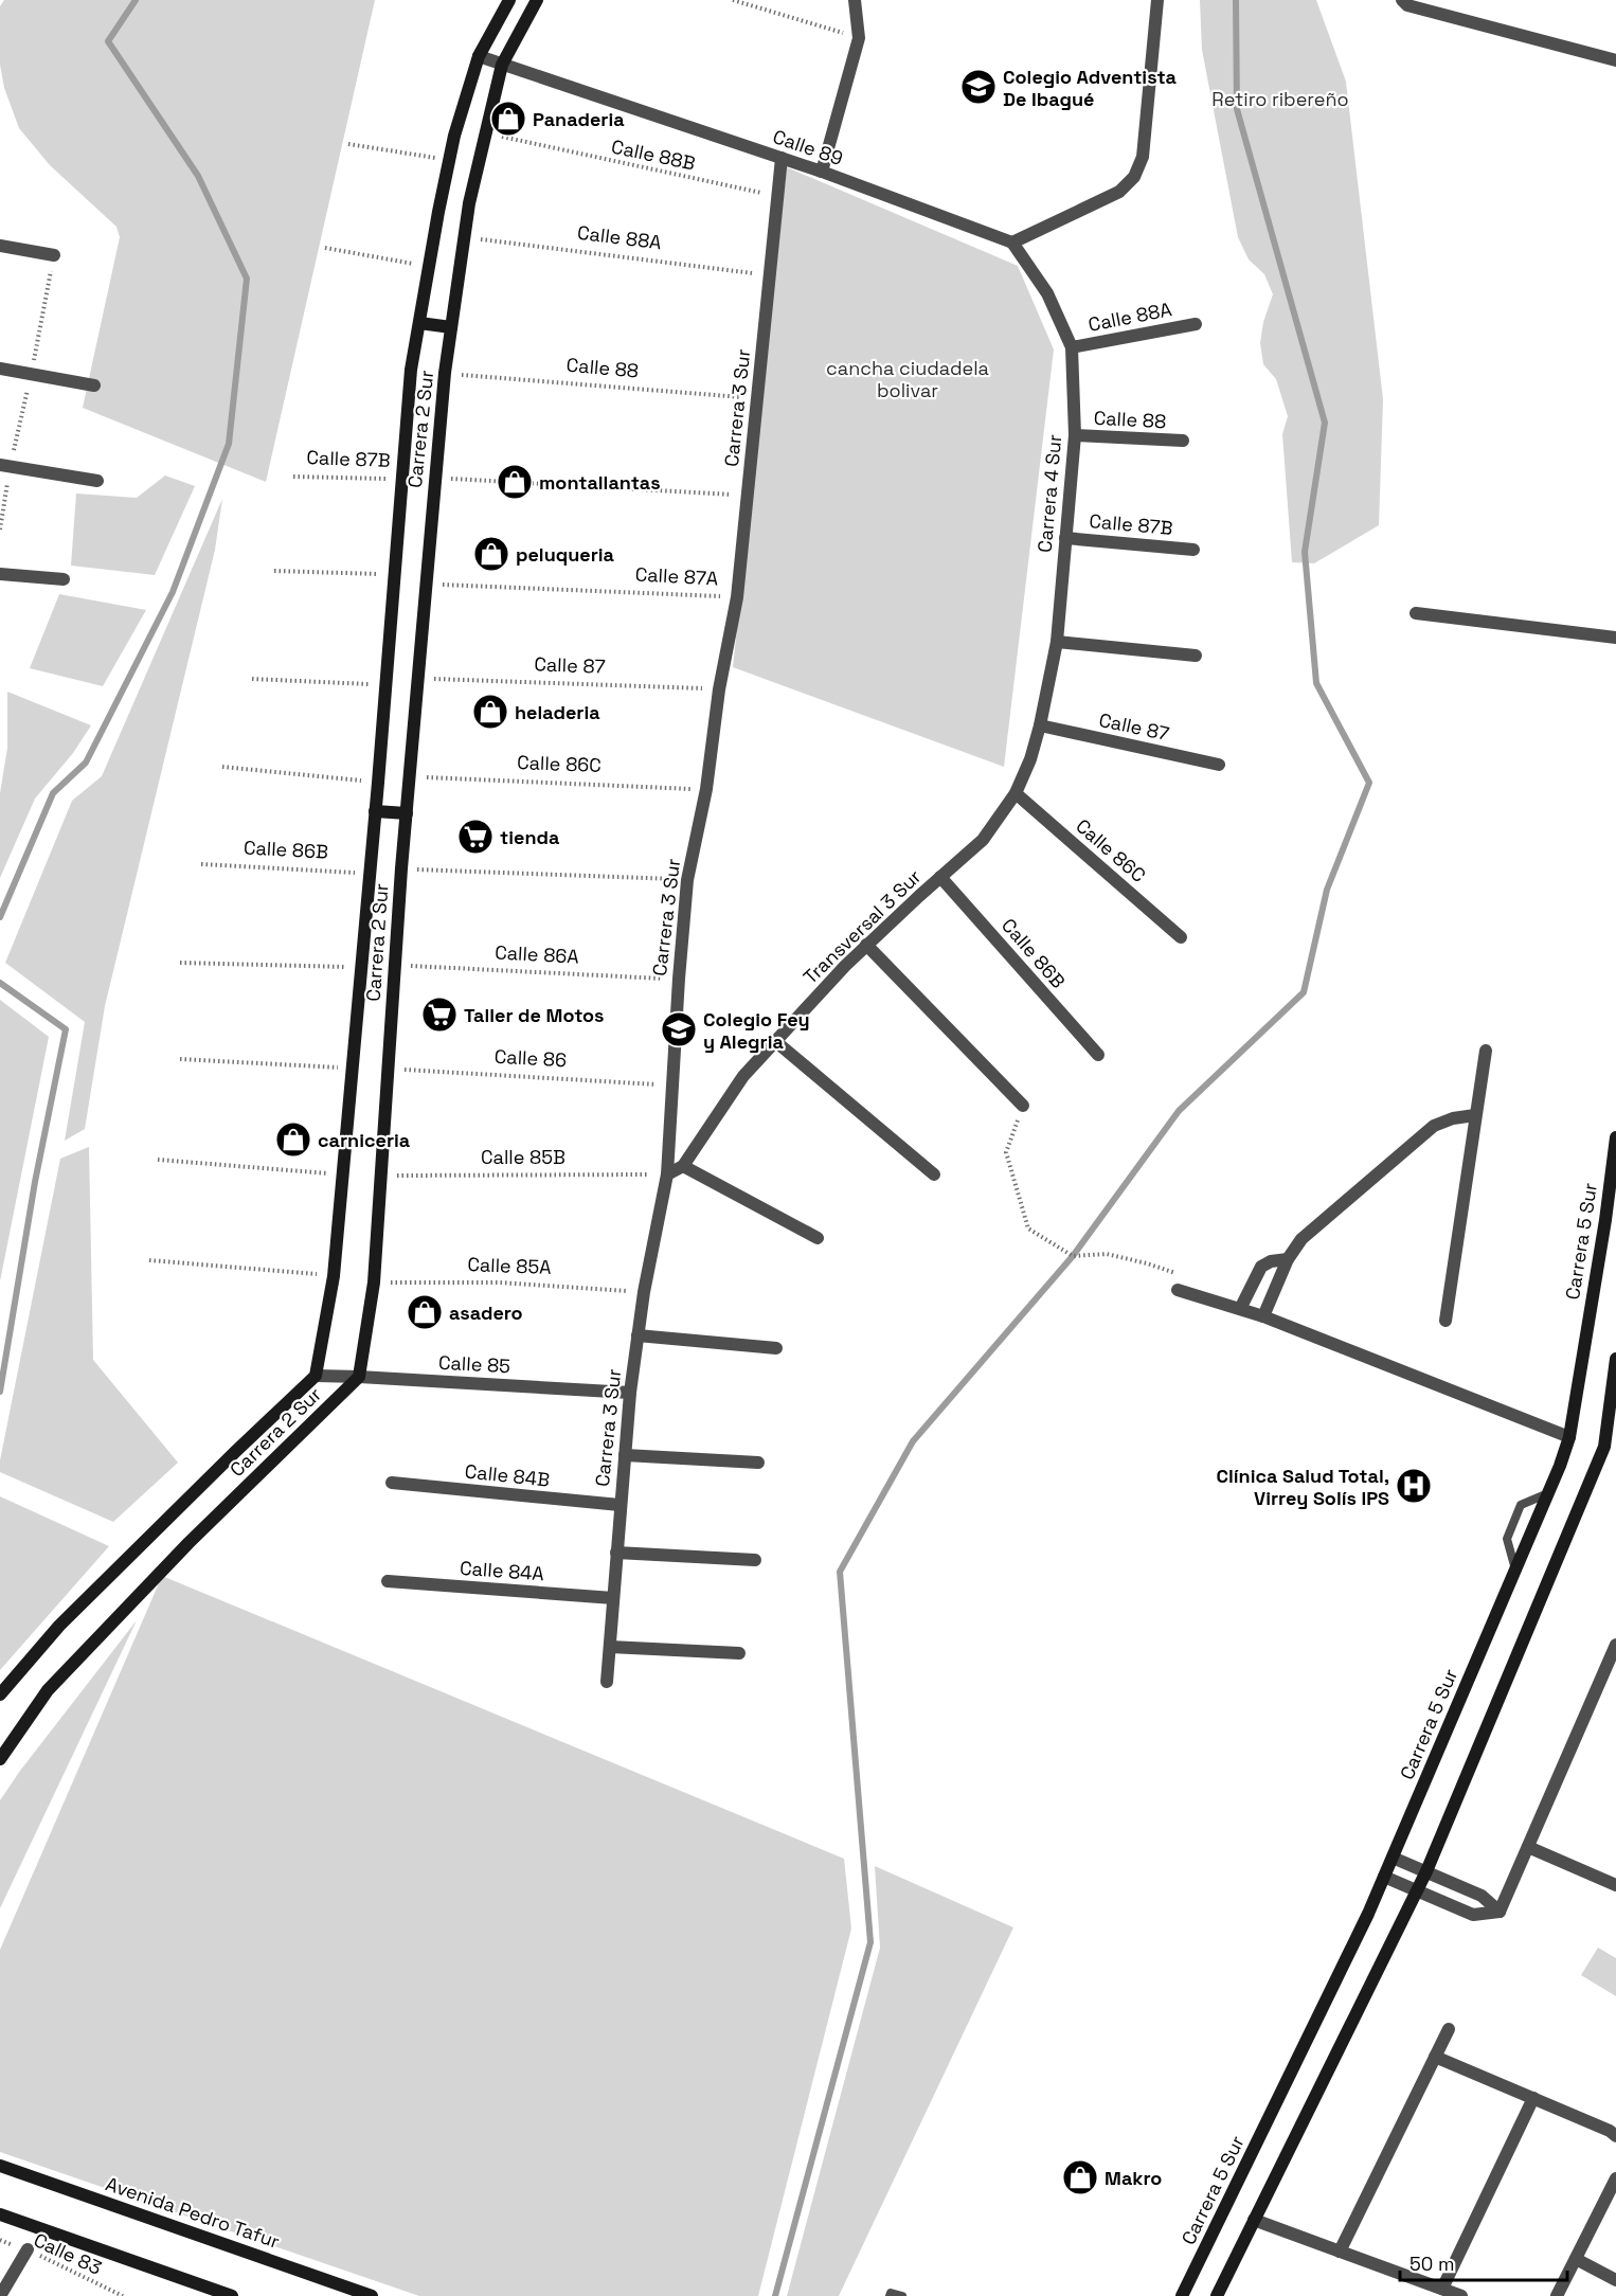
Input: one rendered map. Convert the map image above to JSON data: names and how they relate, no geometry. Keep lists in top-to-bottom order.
{
  "streets": {
    "street": [
      "Calle 89",
      "Calle 88A",
      "Calle 88",
      "Carrera 3 Sur",
      "Carrera 2 Sur",
      "Calle 87B",
      "Carrera 4 Sur",
      "Calle 87",
      "Calle 86C",
      "Calle 86B",
      "Transversal 3 Sur",
      "Carrera 5 Sur",
      "Calle 85",
      "Calle 84B",
      "Calle 84A",
      "Avenida Pedro Tafur"
    ],
    "path": [
      "Calle 88B",
      "Calle 87A",
      "Calle 86A",
      "Calle 86",
      "Calle 85B",
      "Calle 85A",
      "Calle 83"
    ]
  },
  "crossings": [
    ["Calle 89", "Carrera 3 Sur"],
    ["Calle 89", "Carrera 2 Sur"],
    ["Calle 89", "Carrera 4 Sur"],
    ["Calle 88B", "Carrera 3 Sur"],
    ["Calle 88B", "Carrera 2 Sur"],
    ["Calle 88A", "Carrera 3 Sur"],
    ["Calle 88A", "Carrera 2 Sur"],
    ["Calle 88A", "Carrera 4 Sur"],
    ["Calle 88", "Carrera 3 Sur"],
    ["Calle 88", "Carrera 2 Sur"],
    ["Calle 88", "Carrera 4 Sur"],
    ["Carrera 3 Sur", "Calle 87A"],
    ["Carrera 3 Sur", "Calle 87"],
    ["Carrera 3 Sur", "Calle 86C"],
    ["Carrera 3 Sur", "Transversal 3 Sur"],
    ["Carrera 3 Sur", "Calle 86A"],
    ["Carrera 3 Sur", "Calle 86"],
    ["Carrera 3 Sur", "Calle 85B"],
    ["Carrera 3 Sur", "Calle 85A"],
    ["Carrera 3 Sur", "Calle 85"],
    ["Carrera 3 Sur", "Calle 84B"],
    ["Carrera 3 Sur", "Calle 84A"],
    ["Carrera 2 Sur", "Calle 87B"],
    ["Carrera 2 Sur", "Calle 87A"],
    ["Carrera 2 Sur", "Calle 87"],
    ["Carrera 2 Sur", "Calle 86C"],
    ["Carrera 2 Sur", "Calle 86B"],
    ["Carrera 2 Sur", "Calle 86A"],
    ["Carrera 2 Sur", "Calle 86"],
    ["Carrera 2 Sur", "Calle 85B"],
    ["Carrera 2 Sur", "Calle 85A"],
    ["Carrera 2 Sur", "Calle 85"],
    ["Calle 87B", "Carrera 4 Sur"],
    ["Carrera 4 Sur", "Calle 87"],
    ["Carrera 4 Sur", "Transversal 3 Sur"],
    ["Calle 86C", "Transversal 3 Sur"],
    ["Calle 86B", "Transversal 3 Sur"],
    ["Transversal 3 Sur", "Calle 85B"]
  ],
  "parks": ["Retiro ribereño", "cancha ciudadela bolivar"],
  "places": {
    "school or university": ["Colegio Adventista De Ibagué", "Colegio Fey y Alegria"],
    "shop": [
      "Panaderia",
      "montallantas",
      "peluqueria",
      "heladeria",
      "carniceria",
      "asadero",
      "Makro"
    ],
    "supermarket": ["tienda", "Taller de Motos"],
    "hospital": ["Clínica Salud Total, Virrey Solís IPS"]
  },
  "scale_bar": "50 m"
}
